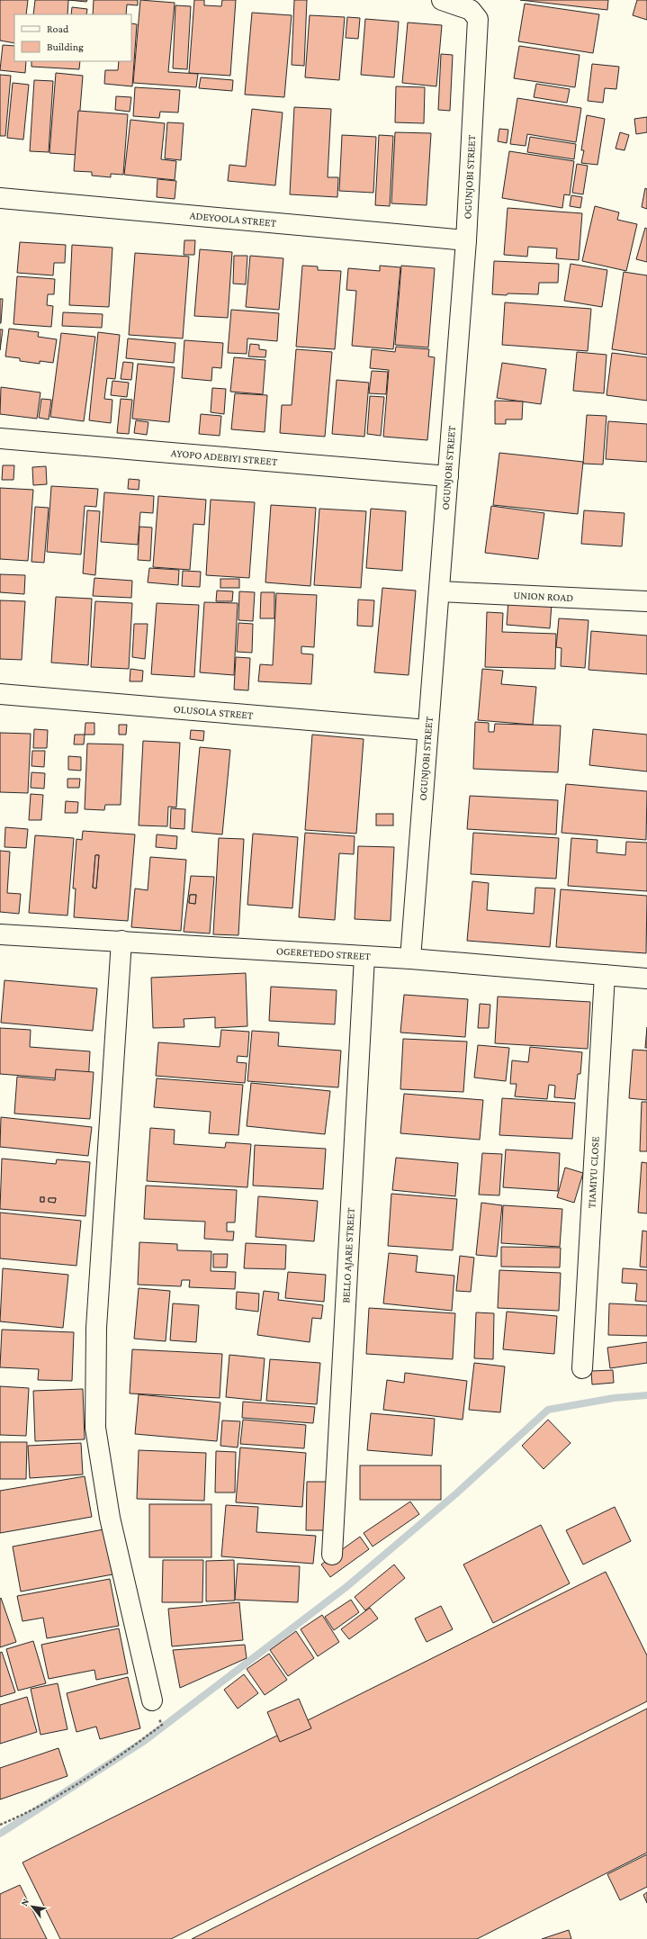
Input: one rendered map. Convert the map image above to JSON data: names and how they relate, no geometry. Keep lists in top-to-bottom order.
{
  "streets": {
    "street": [
      "OGUNJOBI STREET",
      "ADEYOOLA STREET",
      "AYOPO ADEBIYI STREET",
      "UNION ROAD",
      "OLUSOLA STREET",
      "OGERETEDO STREET",
      "TIAMIYU CLOSE",
      "BELLO AJARE STREET"
    ]
  },
  "crossings": [
    ["OGUNJOBI STREET", "ADEYOOLA STREET"],
    ["OGUNJOBI STREET", "AYOPO ADEBIYI STREET"],
    ["OGUNJOBI STREET", "UNION ROAD"],
    ["OGUNJOBI STREET", "OLUSOLA STREET"],
    ["OGUNJOBI STREET", "OGERETEDO STREET"],
    ["OGERETEDO STREET", "TIAMIYU CLOSE"],
    ["OGERETEDO STREET", "BELLO AJARE STREET"]
  ],
  "legend": ["Road", "Building"],
  "north": "top left"
}
